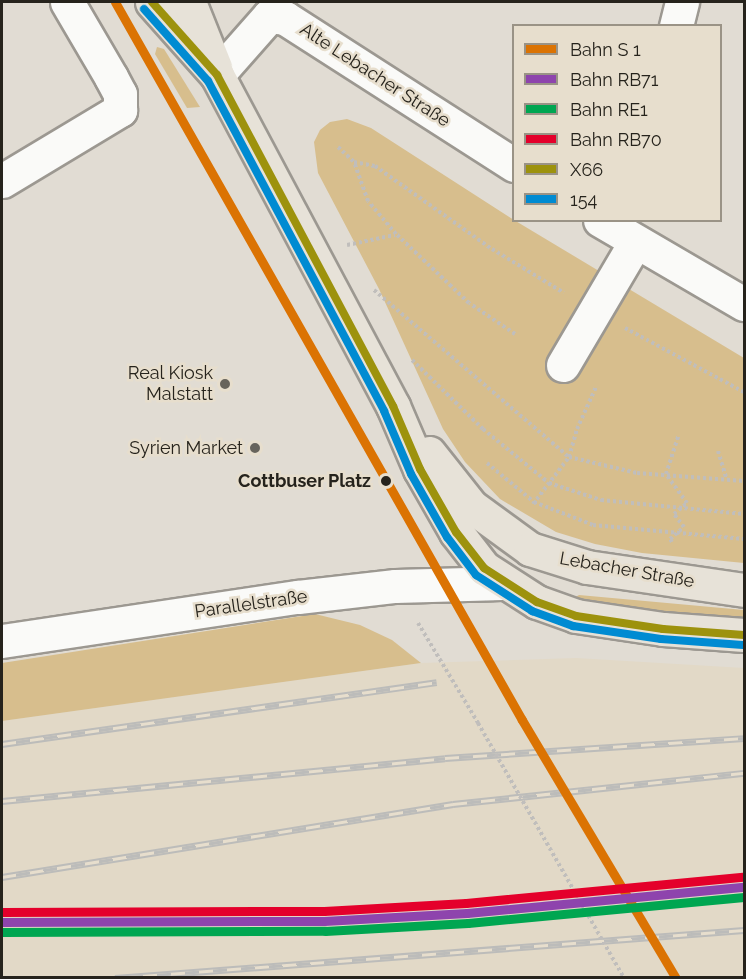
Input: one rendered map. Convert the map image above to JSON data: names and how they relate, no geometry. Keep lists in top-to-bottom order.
{
  "streets": {
    "main road": ["Lebacher Straße"],
    "street": ["Alte Lebacher Straße", "Parallelstraße"]
  },
  "crossings": [
    ["Alte Lebacher Straße", "Lebacher Straße"],
    ["Lebacher Straße", "Parallelstraße"]
  ],
  "places": ["Real Kiosk Malstatt", "Syrien Market", "Cottbuser Platz"],
  "lines": [
    "transit line X66",
    "transit line 154",
    "rail line RB70",
    "rail line RB71",
    "rail line RE1"
  ],
  "legend": [
    "Bahn S 1",
    "Bahn RB71",
    "Bahn RE1",
    "Bahn RB70",
    "X66",
    "154"
  ]
}
